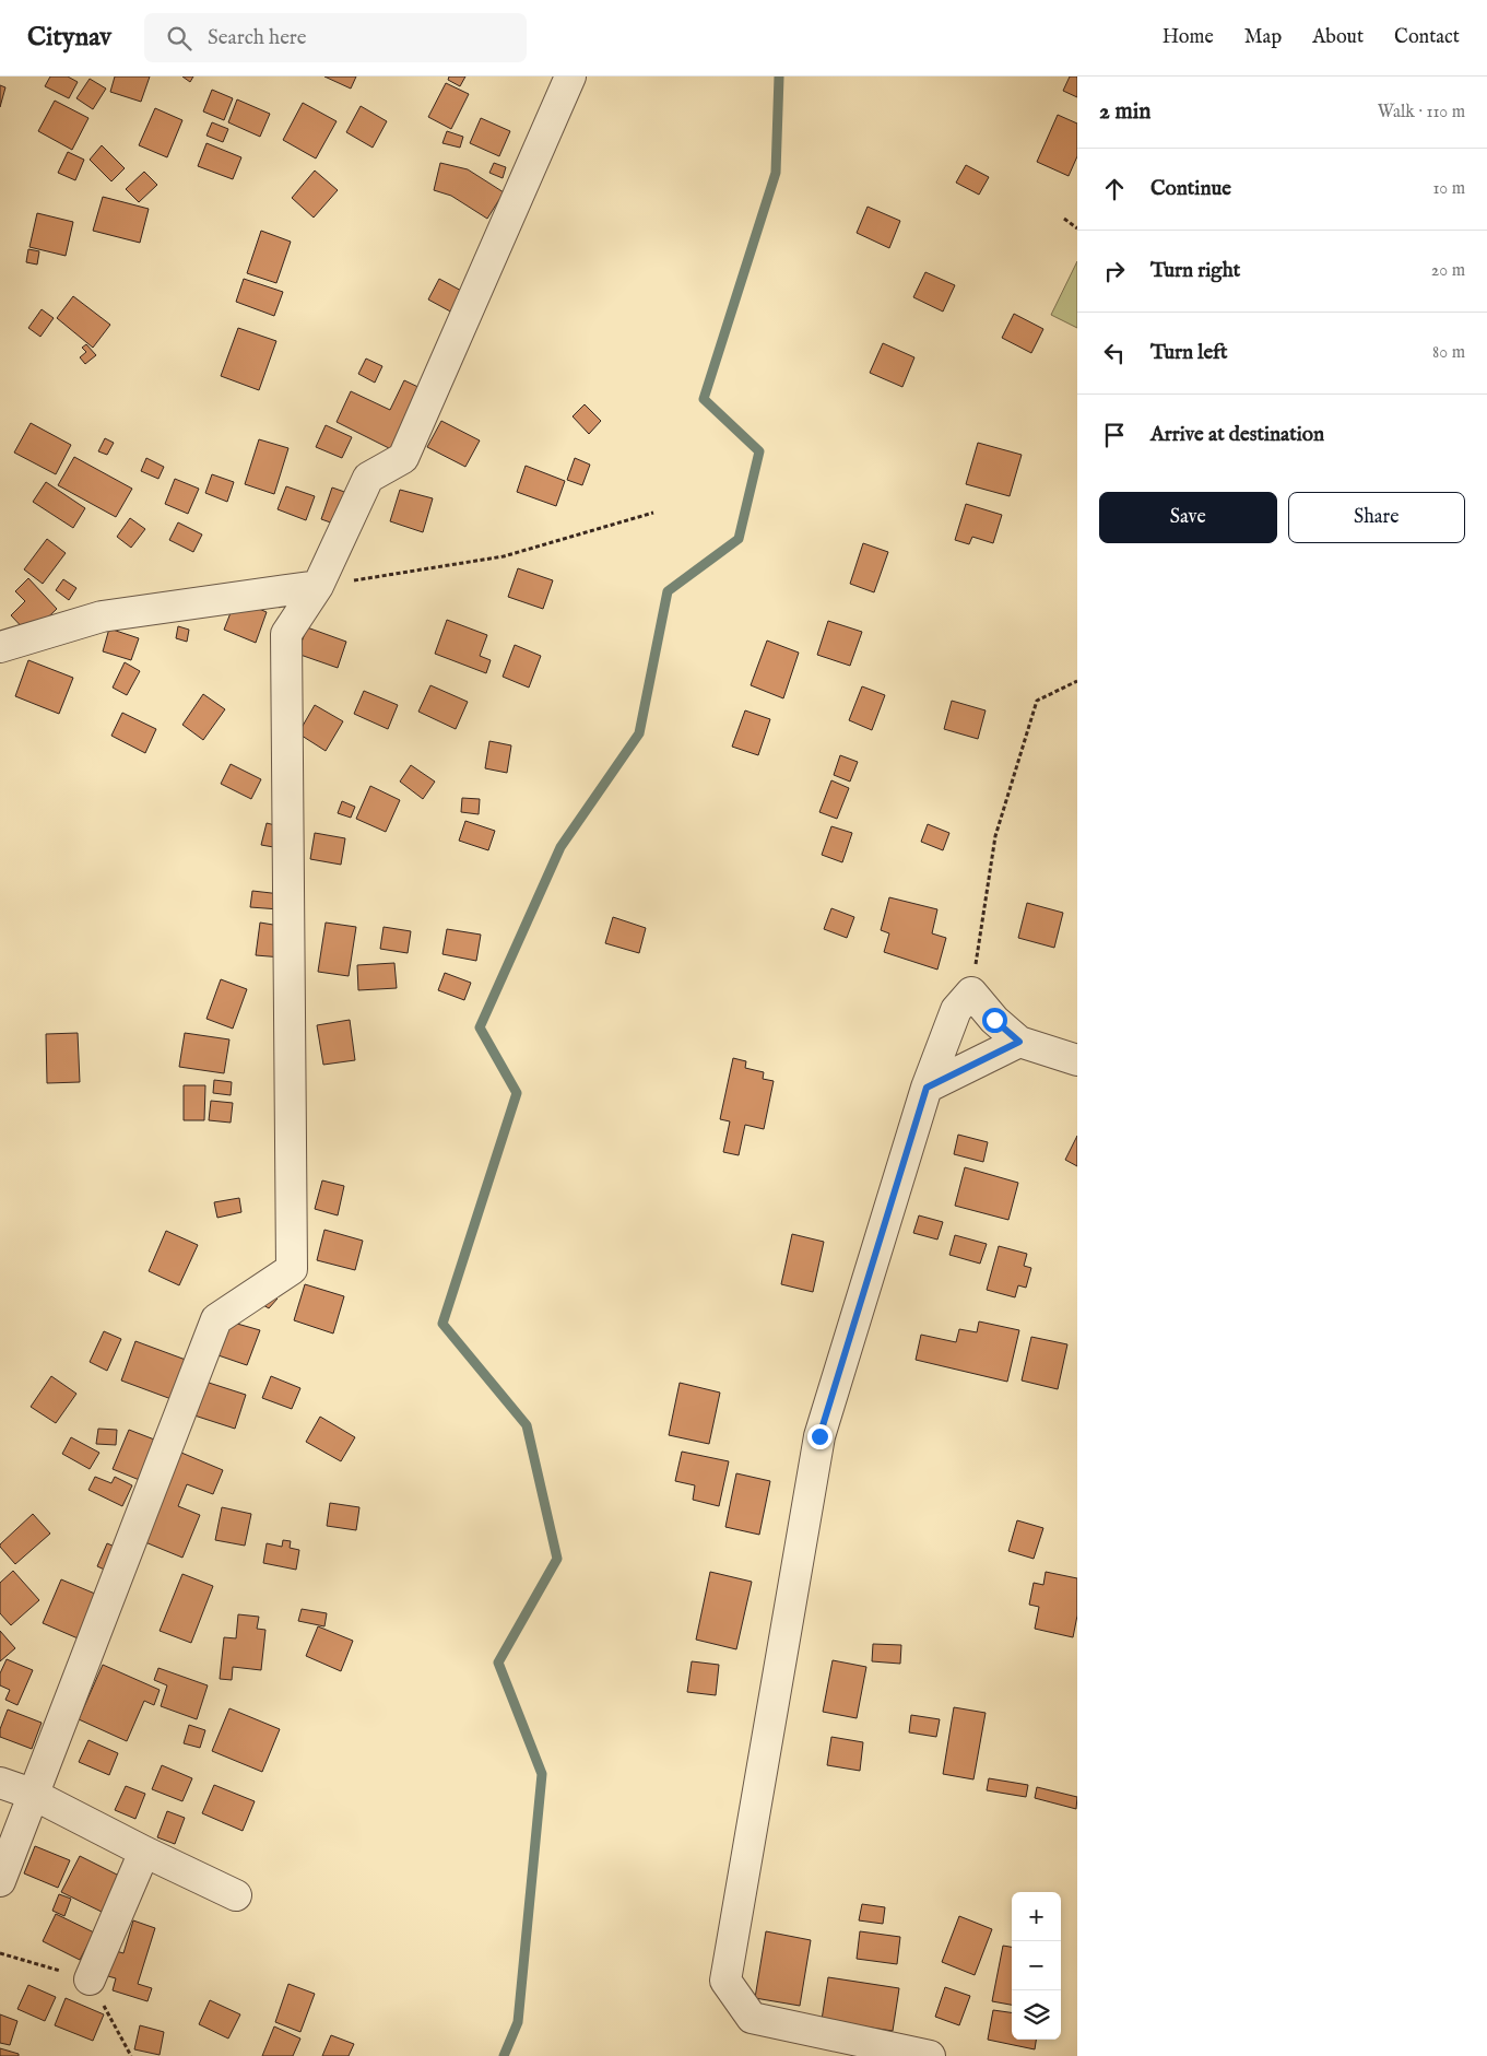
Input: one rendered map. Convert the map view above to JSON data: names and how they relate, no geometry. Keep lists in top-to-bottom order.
{
  "page": {
    "header": "Citynav",
    "search": "Search here",
    "nav": [
      "Home",
      "Map",
      "About",
      "Contact"
    ],
    "heading": ["2 min", "Walk · 110 m"],
    "list": [
      ["Continue", "10 m"],
      ["Turn right", "20 m"],
      ["Turn left", "80 m"],
      "Arrive at destination"
    ],
    "buttons": ["Save", "Share"],
    "map_buttons": ["+", "−"]
  }
}
